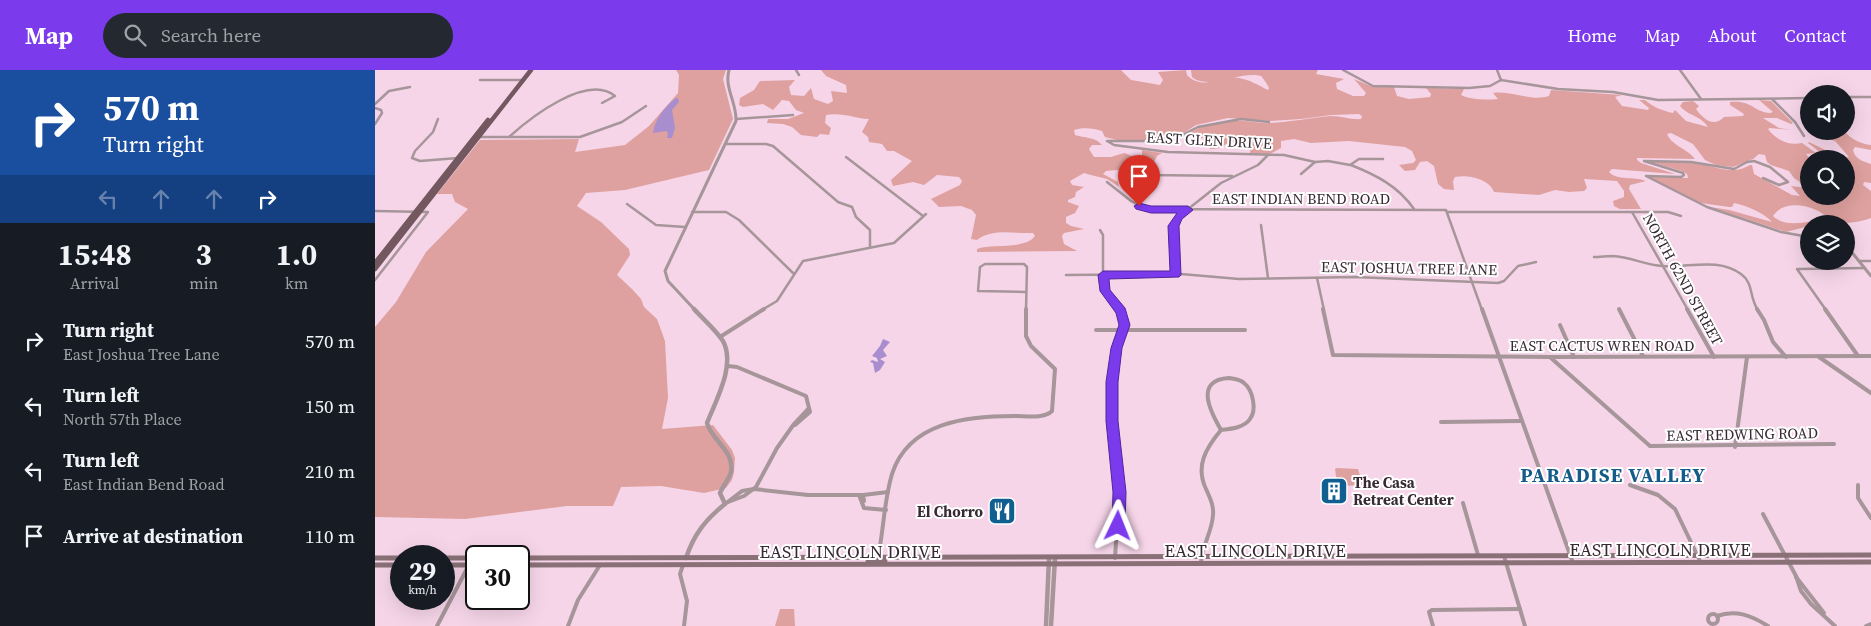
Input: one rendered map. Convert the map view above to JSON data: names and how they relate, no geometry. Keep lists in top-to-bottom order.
{
  "streets": {
    "main road": ["EAST LINCOLN DRIVE"],
    "street": [
      "EAST GLEN DRIVE",
      "EAST INDIAN BEND ROAD",
      "EAST JOSHUA TREE LANE",
      "NORTH 62ND STREET",
      "EAST CACTUS WREN ROAD",
      "EAST REDWING ROAD"
    ]
  },
  "crossings": [
    ["EAST INDIAN BEND ROAD", "NORTH 62ND STREET"],
    ["EAST JOSHUA TREE LANE", "EAST CACTUS WREN ROAD"],
    ["NORTH 62ND STREET", "EAST CACTUS WREN ROAD"],
    ["EAST CACTUS WREN ROAD", "EAST REDWING ROAD"]
  ],
  "districts": ["PARADISE VALLEY"],
  "places": {
    "building": ["The Casa Retreat Center"],
    "restaurant": ["El Chorro"]
  },
  "page": {
    "header": "Map",
    "search": "Search here",
    "nav": [
      "Home",
      "Map",
      "About",
      "Contact"
    ],
    "turn": ["570 m", "Turn right"],
    "eta": [
      "15:48",
      "Arrival",
      "3",
      "min",
      "1.0",
      "km"
    ],
    "list": [
      {
        "name": "Turn right",
        "note": "East Joshua Tree Lane",
        "value": "570 m"
      },
      {
        "name": "Turn left",
        "note": "North 57th Place",
        "value": "150 m"
      },
      {
        "name": "Turn left",
        "note": "East Indian Bend Road",
        "value": "210 m"
      },
      {
        "name": "Arrive at destination",
        "value": "110 m"
      }
    ],
    "speed": "29 km/h",
    "limit": "30"
  }
}
